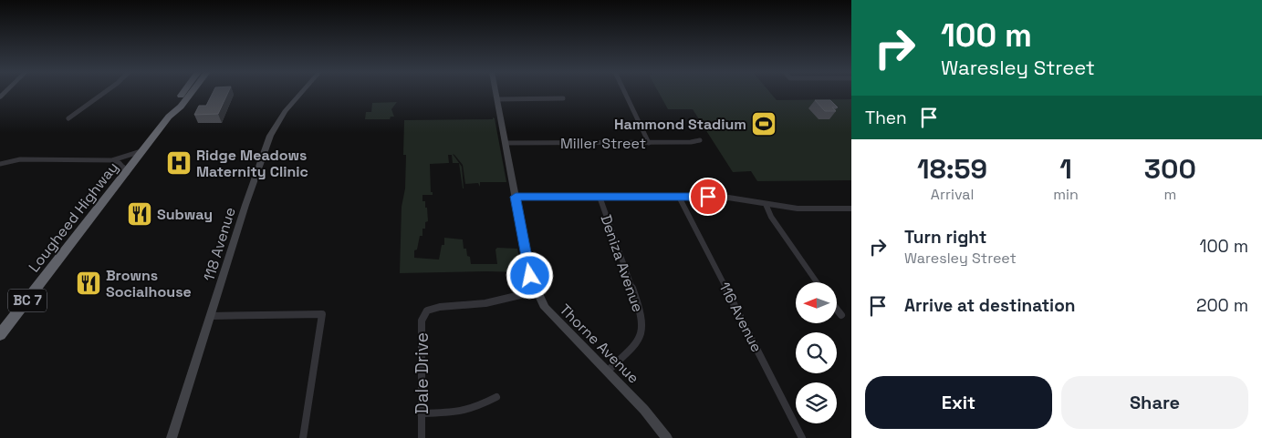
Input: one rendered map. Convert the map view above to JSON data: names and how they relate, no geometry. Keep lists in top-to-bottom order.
{
  "streets": {
    "highway": ["Lougheed Highway", "BC 7"],
    "street": [
      "Miller Street",
      "118 Avenue",
      "Deniza Avenue",
      "116 Avenue",
      "Thorne Avenue",
      "Dale Drive"
    ]
  },
  "crossings": [
    ["Miller Street", "Thorne Avenue"],
    ["Deniza Avenue", "Thorne Avenue"],
    ["Thorne Avenue", "Dale Drive"]
  ],
  "places": {
    "sports": ["Hammond Stadium"],
    "hospital": ["Ridge Meadows Maternity Clinic"],
    "restaurant": ["Subway", "Browns Socialhouse"]
  },
  "north": "left",
  "page": {
    "turn": ["100 m", "Waresley Street"],
    "then": "Then",
    "eta": [
      "18:59",
      "Arrival",
      "1",
      "min",
      "300",
      "m"
    ],
    "list": [
      {
        "name": "Turn right",
        "note": "Waresley Street",
        "value": "100 m"
      },
      {
        "name": "Arrive at destination",
        "value": "200 m"
      }
    ],
    "buttons": ["Exit", "Share"]
  }
}
